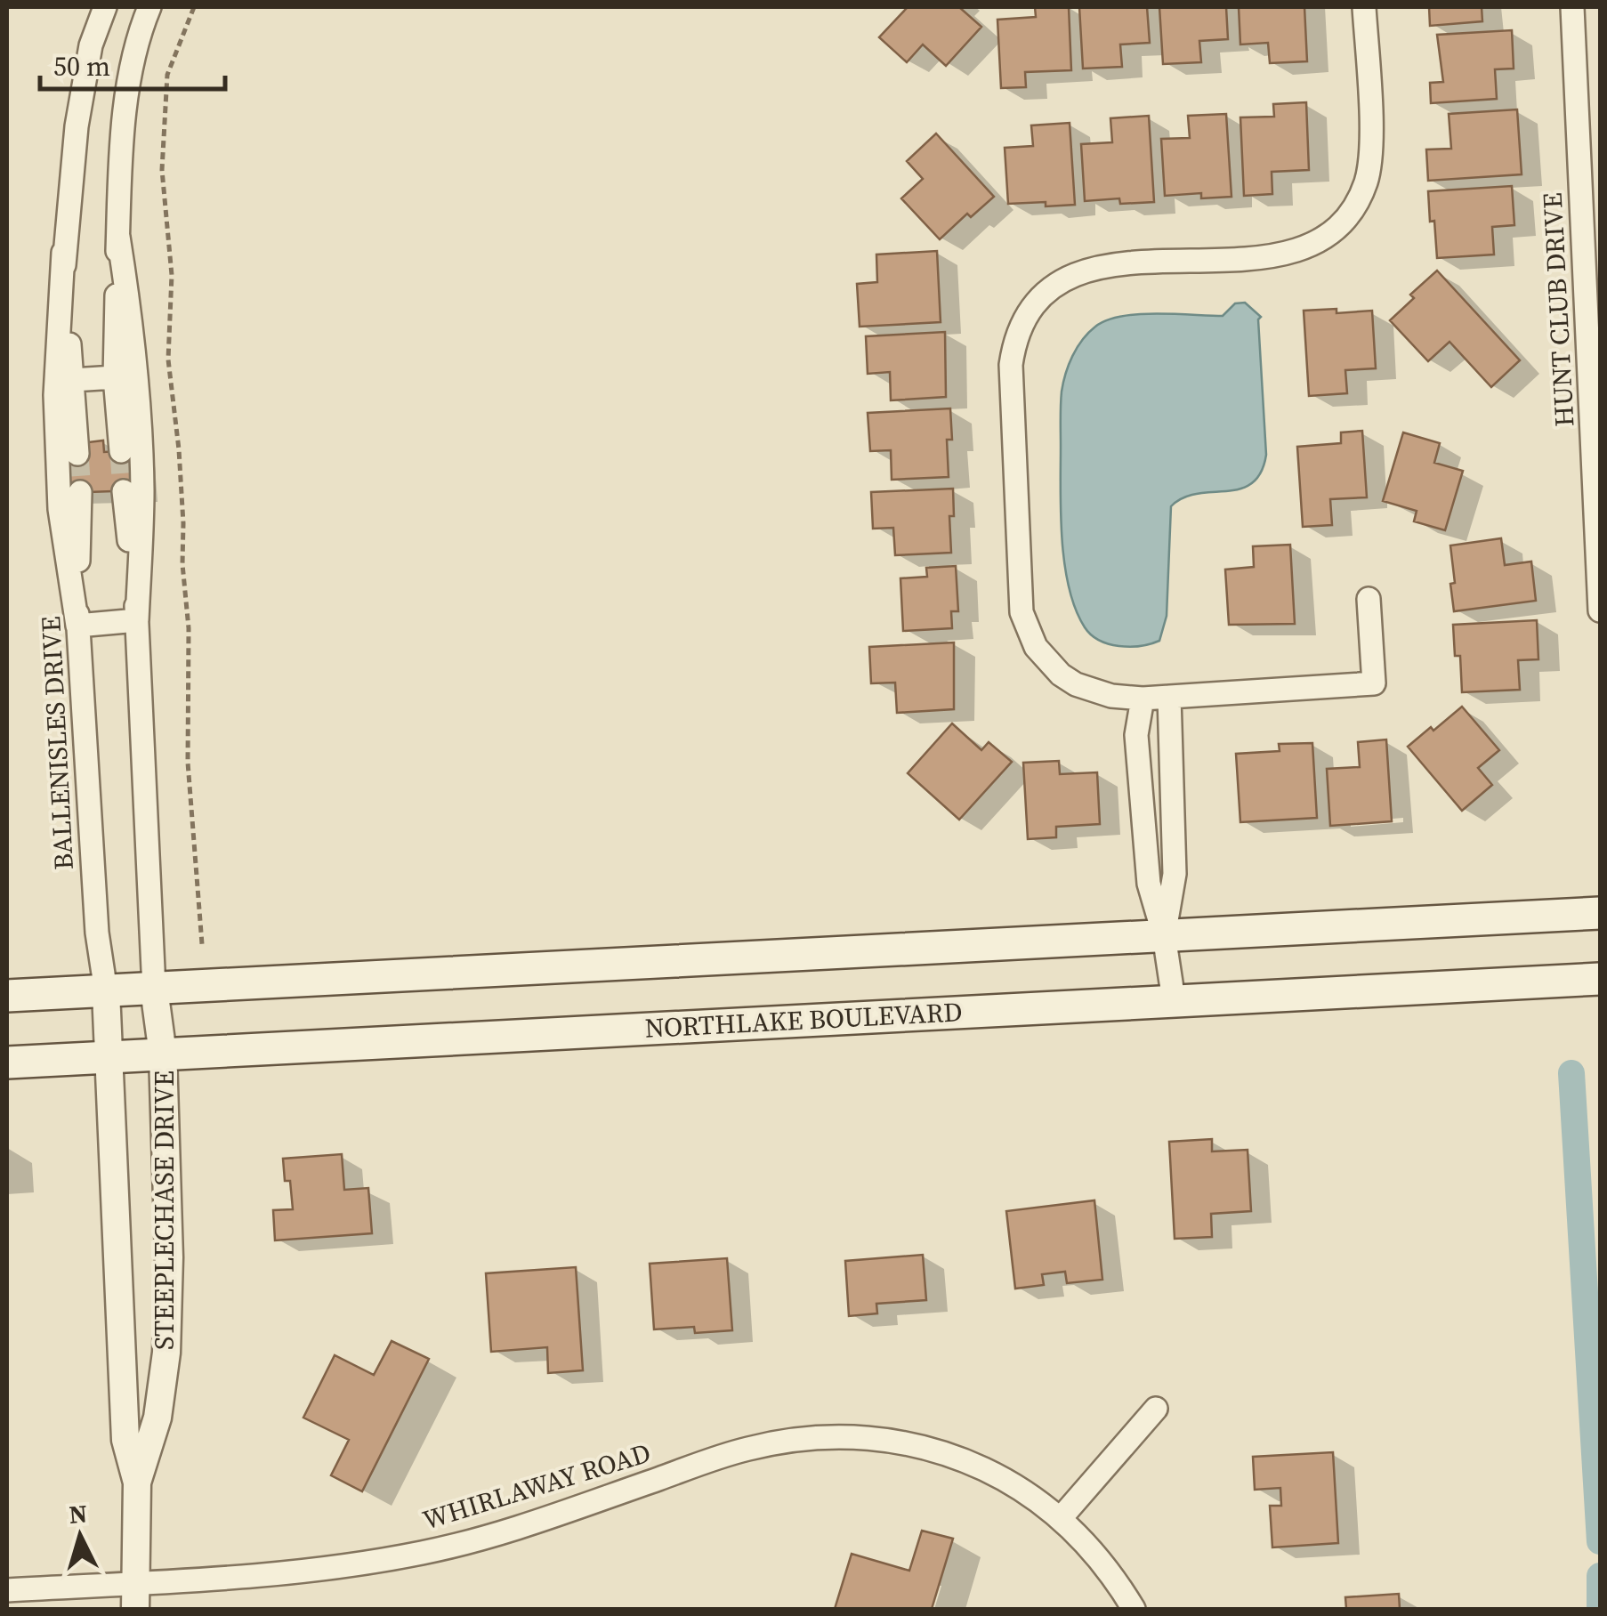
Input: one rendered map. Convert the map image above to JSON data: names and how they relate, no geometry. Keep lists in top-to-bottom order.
{
  "streets": {
    "main road": ["NORTHLAKE BOULEVARD"],
    "street": [
      "HUNT CLUB DRIVE",
      "BALLENISLES DRIVE",
      "STEEPLECHASE DRIVE",
      "WHIRLAWAY ROAD"
    ]
  },
  "crossings": [
    ["BALLENISLES DRIVE", "STEEPLECHASE DRIVE"],
    ["NORTHLAKE BOULEVARD", "STEEPLECHASE DRIVE"],
    ["STEEPLECHASE DRIVE", "WHIRLAWAY ROAD"]
  ],
  "scale_bar": "50 m",
  "north": "top"
}
